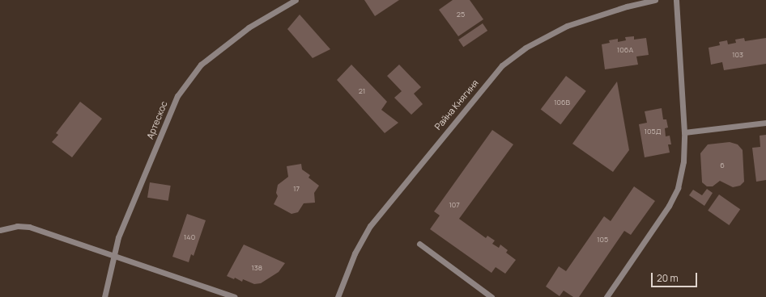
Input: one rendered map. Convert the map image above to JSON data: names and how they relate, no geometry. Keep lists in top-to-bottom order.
{
  "streets": {
    "street": ["Райна Княгиня", "Артескос"]
  },
  "house_numbers": [
    "25",
    "106А",
    "103",
    "21",
    "106В",
    "105Д",
    "6",
    "17",
    "107",
    "140",
    "105",
    "138"
  ],
  "scale_bar": "20 m"
}
